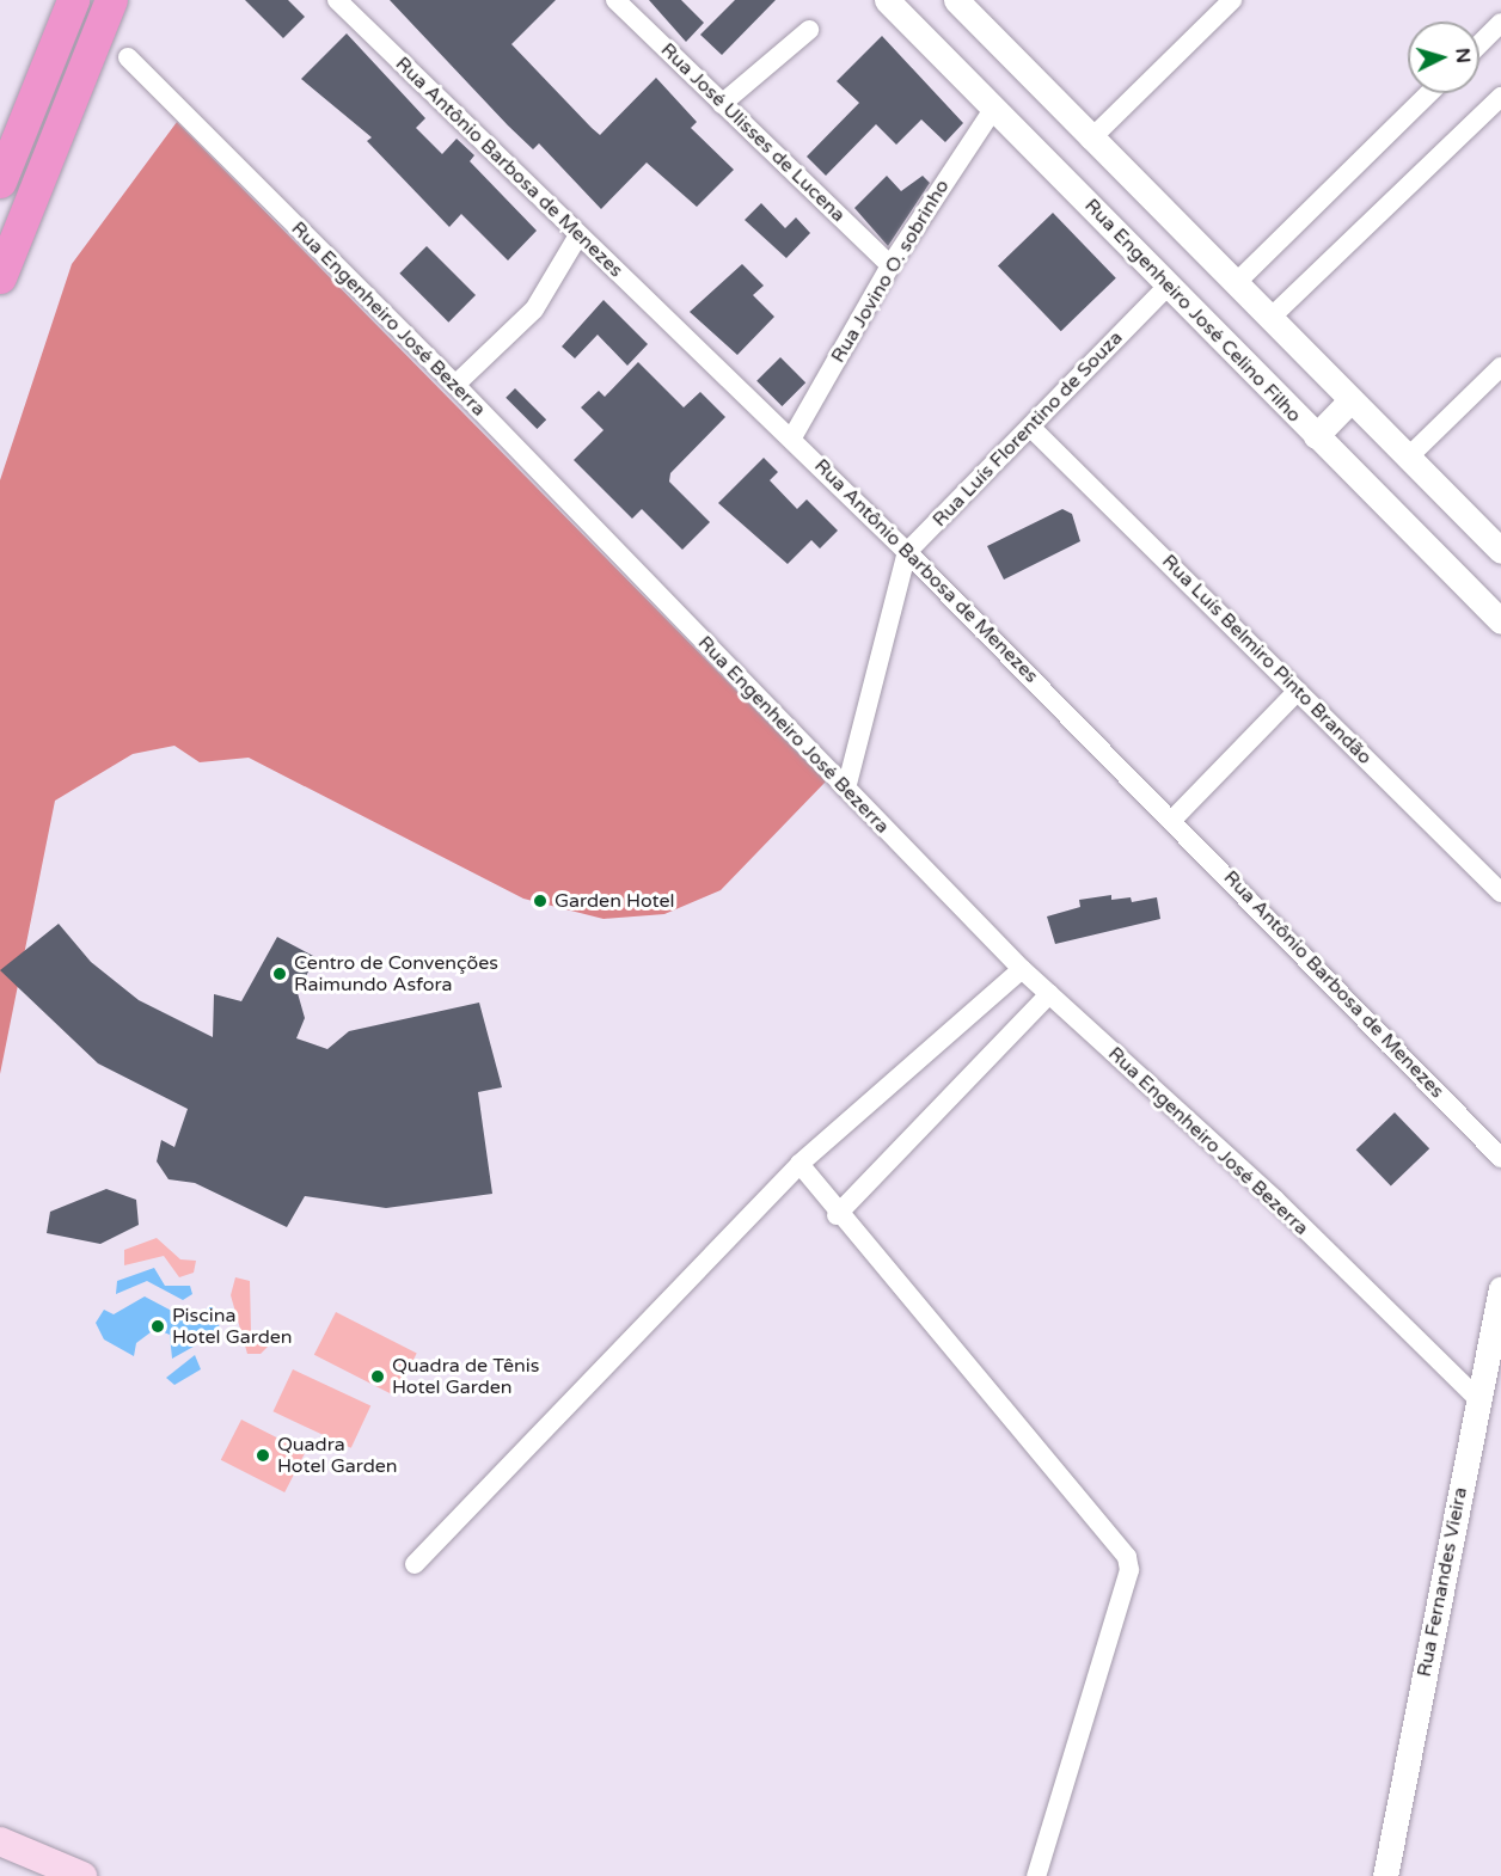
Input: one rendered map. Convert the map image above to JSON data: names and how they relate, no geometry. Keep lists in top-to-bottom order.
{
  "streets": {
    "street": [
      "Rua José Ulisses de Lucena",
      "Rua Antônio Barbosa de Menezes",
      "Rua Jovino O. sobrinho",
      "Rua Engenheiro José Celino Filho",
      "Rua Engenheiro José Bezerra",
      "Rua Luís Florentino de Souza",
      "Rua Luís Belmiro Pinto Brandão",
      "Rua Fernandes Vieira"
    ]
  },
  "crossings": [
    ["Rua José Ulisses de Lucena", "Rua Jovino O. sobrinho"],
    ["Rua Antônio Barbosa de Menezes", "Rua Jovino O. sobrinho"],
    ["Rua Antônio Barbosa de Menezes", "Rua Luís Florentino de Souza"],
    ["Rua Jovino O. sobrinho", "Rua Engenheiro José Celino Filho"],
    ["Rua Engenheiro José Celino Filho", "Rua Luís Florentino de Souza"],
    ["Rua Engenheiro José Bezerra", "Rua Fernandes Vieira"],
    ["Rua Luís Florentino de Souza", "Rua Luís Belmiro Pinto Brandão"]
  ],
  "places": [
    "Garden Hotel",
    "Centro de Convenções Raimundo Asfora",
    "Piscina Hotel Garden",
    "Quadra de Tênis Hotel Garden",
    "Quadra Hotel Garden"
  ],
  "north": "right"
}
